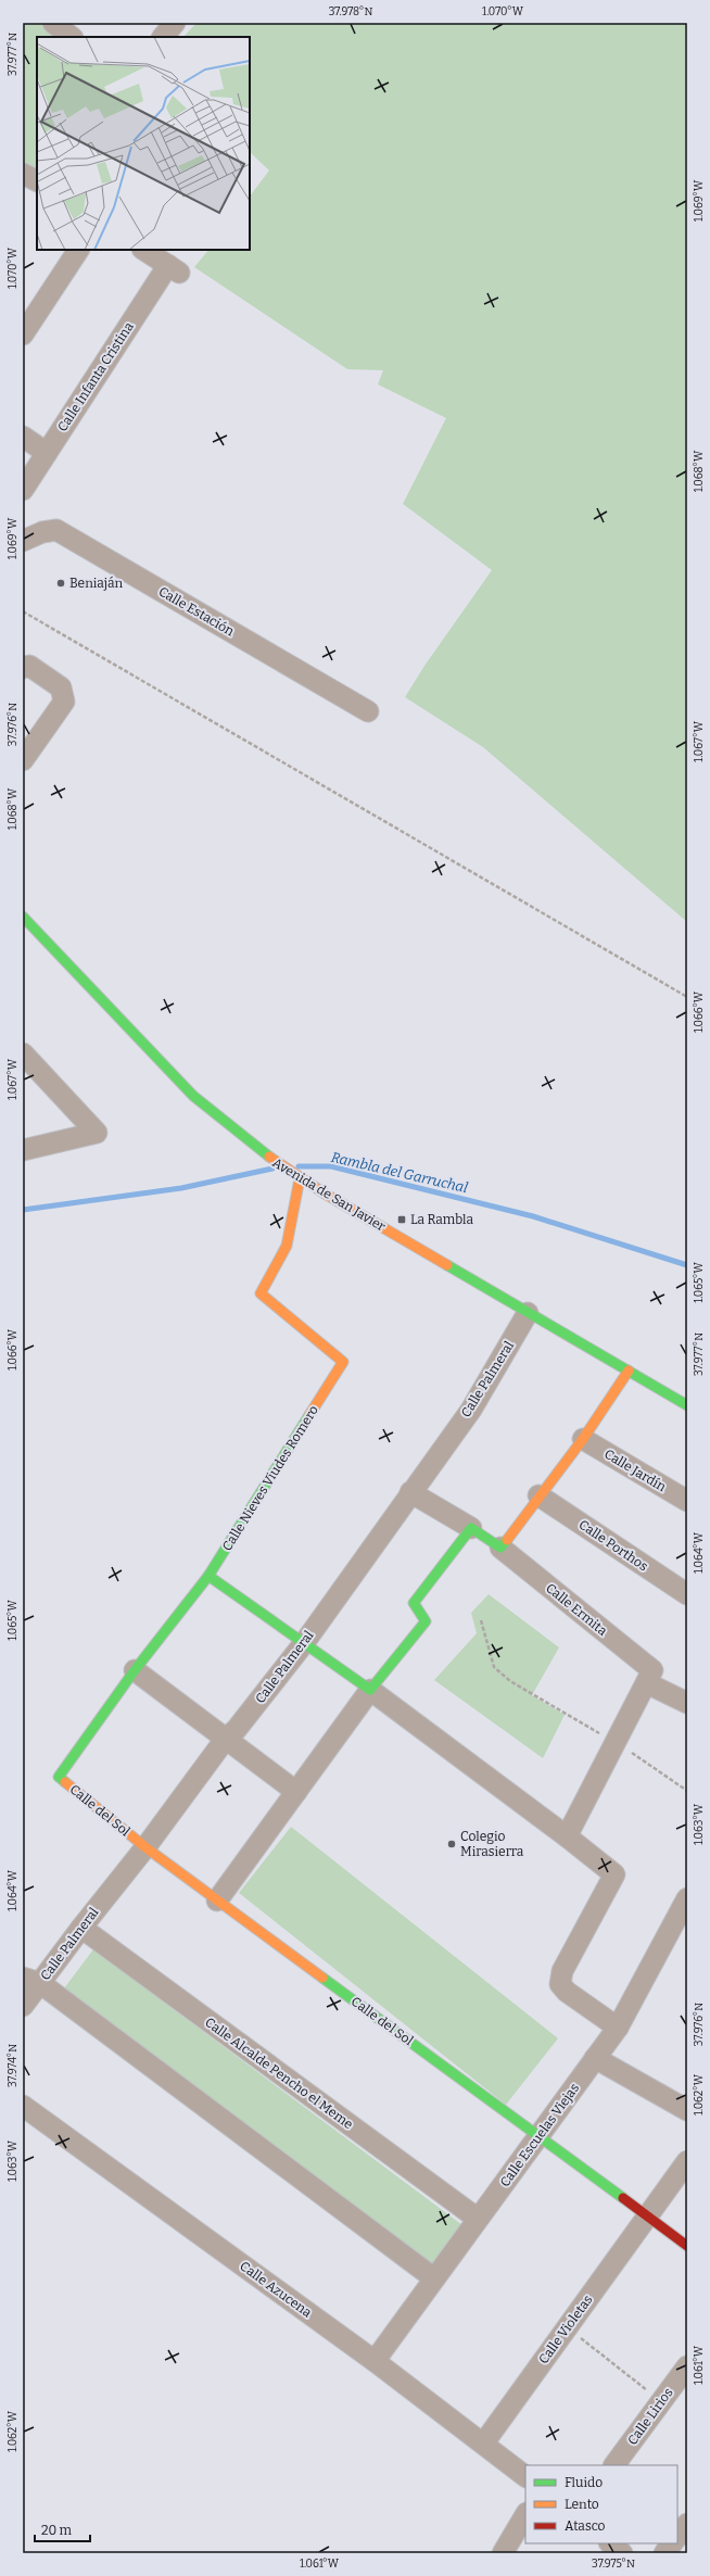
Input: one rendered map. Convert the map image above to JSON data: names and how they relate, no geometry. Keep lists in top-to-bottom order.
{
  "streets": {
    "street": [
      "Calle Infanta Cristina",
      "Calle Estación",
      "Avenida de San Javier",
      "Calle Palmeral",
      "Calle Jardín",
      "Calle Nieves Viudes Romero",
      "Calle Porthos",
      "Calle Ermita",
      "Calle del Sol",
      "Calle Alcalde Pencho el Meme",
      "Calle Escuelas Viejas",
      "Calle Azucena",
      "Calle Violetas",
      "Calle Lirios"
    ]
  },
  "crossings": [
    ["Avenida de San Javier", "Calle Palmeral"],
    ["Avenida de San Javier", "Calle Nieves Viudes Romero"],
    ["Calle Palmeral", "Calle del Sol"],
    ["Calle Palmeral", "Calle Alcalde Pencho el Meme"],
    ["Calle Nieves Viudes Romero", "Calle del Sol"],
    ["Calle del Sol", "Calle Escuelas Viejas"],
    ["Calle del Sol", "Calle Violetas"],
    ["Calle Alcalde Pencho el Meme", "Calle Escuelas Viejas"],
    ["Calle Escuelas Viejas", "Calle Azucena"],
    ["Calle Azucena", "Calle Violetas"]
  ],
  "water": ["Rambla del Garruchal"],
  "places": {
    "other": ["Beniaján", "Colegio Mirasierra"],
    "transit": ["La Rambla"]
  },
  "legend": ["Fluido", "Lento", "Atasco"],
  "scale_bar": "20 m",
  "coordinates": [
    "37.978°N",
    "1.070°W",
    "37.977°N",
    "1.069°W",
    "1.068°W",
    "37.976°N",
    "1.067°W",
    "1.066°W",
    "1.065°W",
    "1.064°W",
    "1.063°W",
    "37.974°N",
    "1.062°W",
    "1.061°W",
    "37.975°N"
  ]
}
